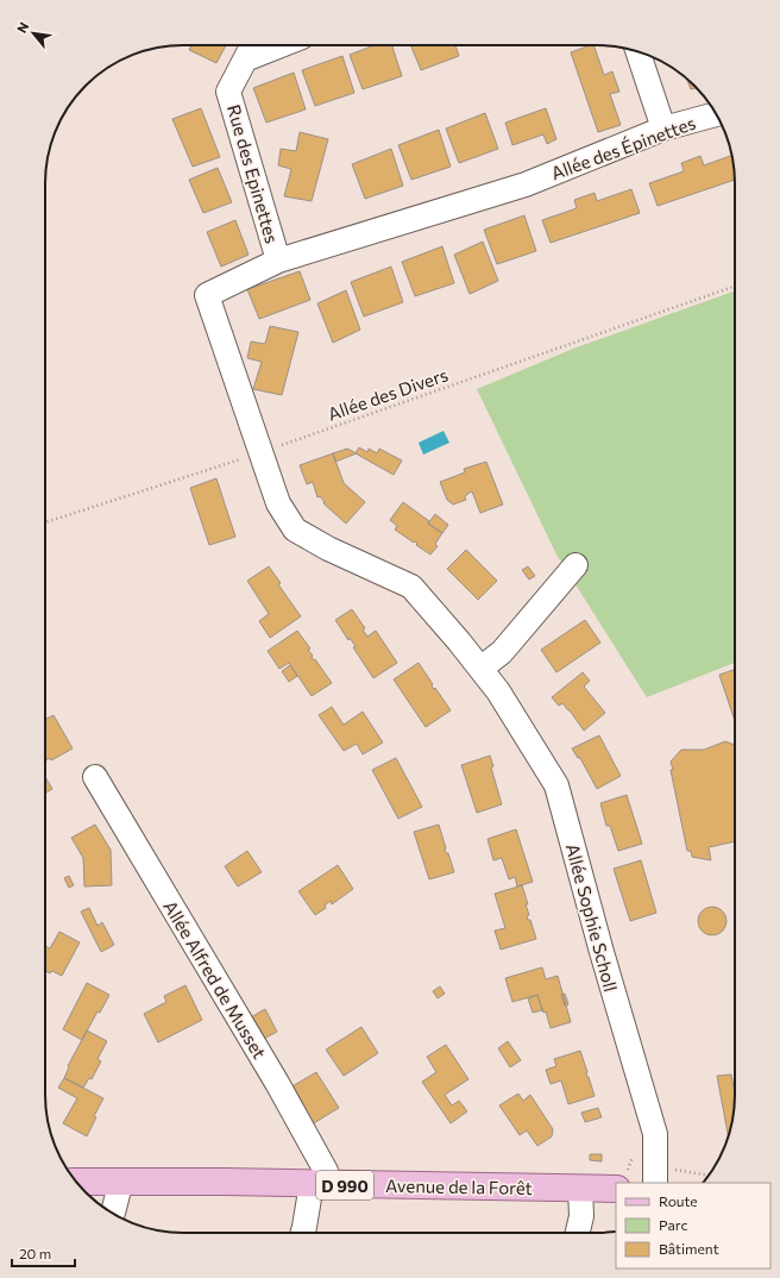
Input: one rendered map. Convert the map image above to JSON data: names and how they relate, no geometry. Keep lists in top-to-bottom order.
{
  "streets": {
    "main road": ["D 990", "Avenue de la Forêt"],
    "street": [
      "Allée des Épinettes",
      "Rue des Epinettes",
      "Allée Sophie Scholl",
      "Allée Alfred de Musset"
    ],
    "path": ["Allée des Divers"]
  },
  "crossings": [
    ["Allée des Épinettes", "Rue des Epinettes"],
    ["Allée des Épinettes", "Allée Sophie Scholl"],
    ["Rue des Epinettes", "Allée Sophie Scholl"],
    ["Allée des Divers", "Allée Sophie Scholl"],
    ["Allée Alfred de Musset", "Avenue de la Forêt"]
  ],
  "legend": ["Route", "Parc", "Bâtiment"],
  "scale_bar": "20 m",
  "north": "top left"
}
